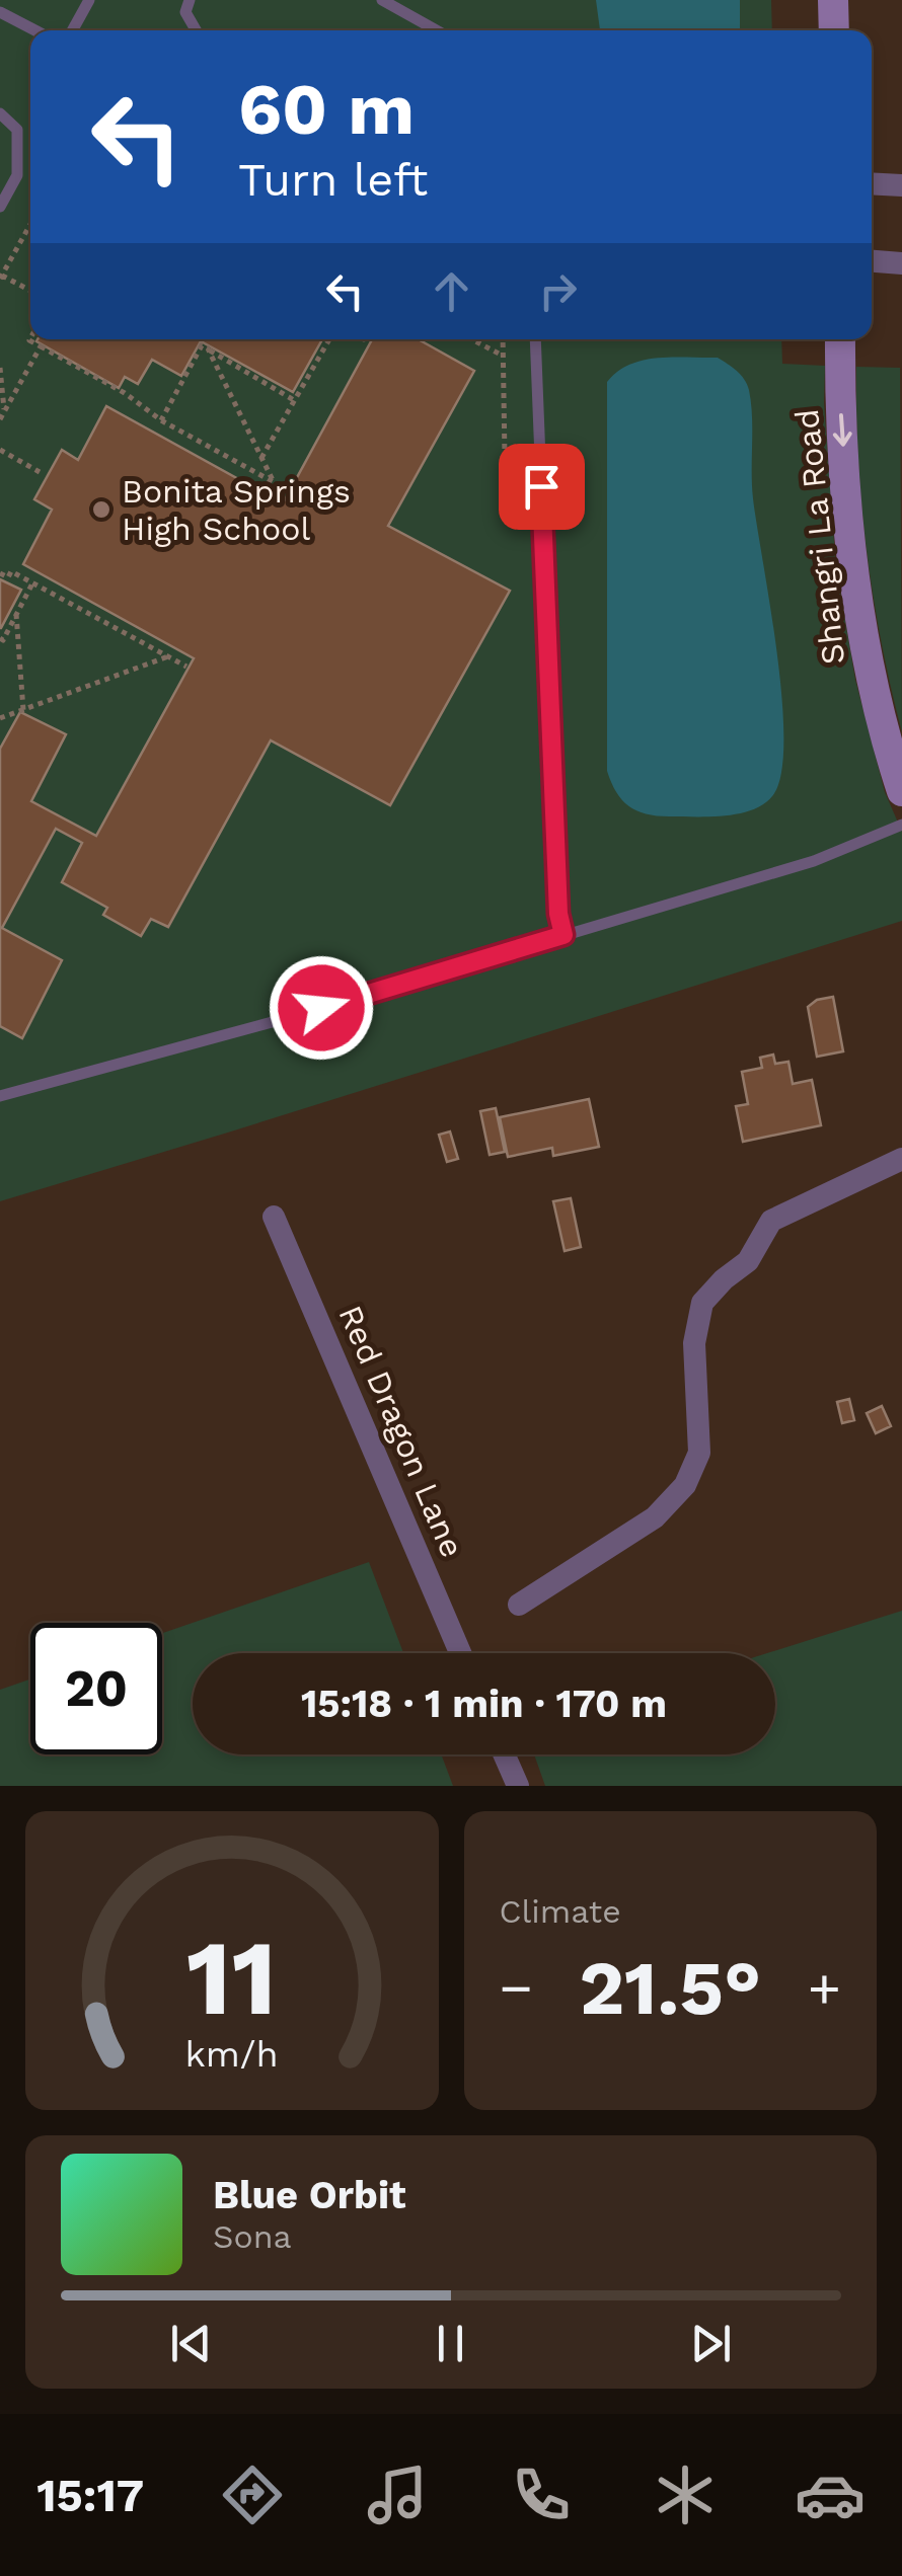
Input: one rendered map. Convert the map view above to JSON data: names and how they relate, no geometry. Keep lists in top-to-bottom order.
{
  "streets": {
    "street": ["Shangri La Road", "Red Dragon Lane"]
  },
  "one_way": ["Shangri La Road"],
  "places": ["Bonita Springs High School"],
  "page": {
    "turn": ["60 m", "Turn left"],
    "limit": "20",
    "trip": "15:18 · 1 min · 170 m",
    "tile": "Climate",
    "heat": ["−", "21.5°", "+"],
    "song": ["Blue Orbit", "Sona"],
    "tabs": "15:17",
    "gauge": ["11", "km/h"]
  }
}
